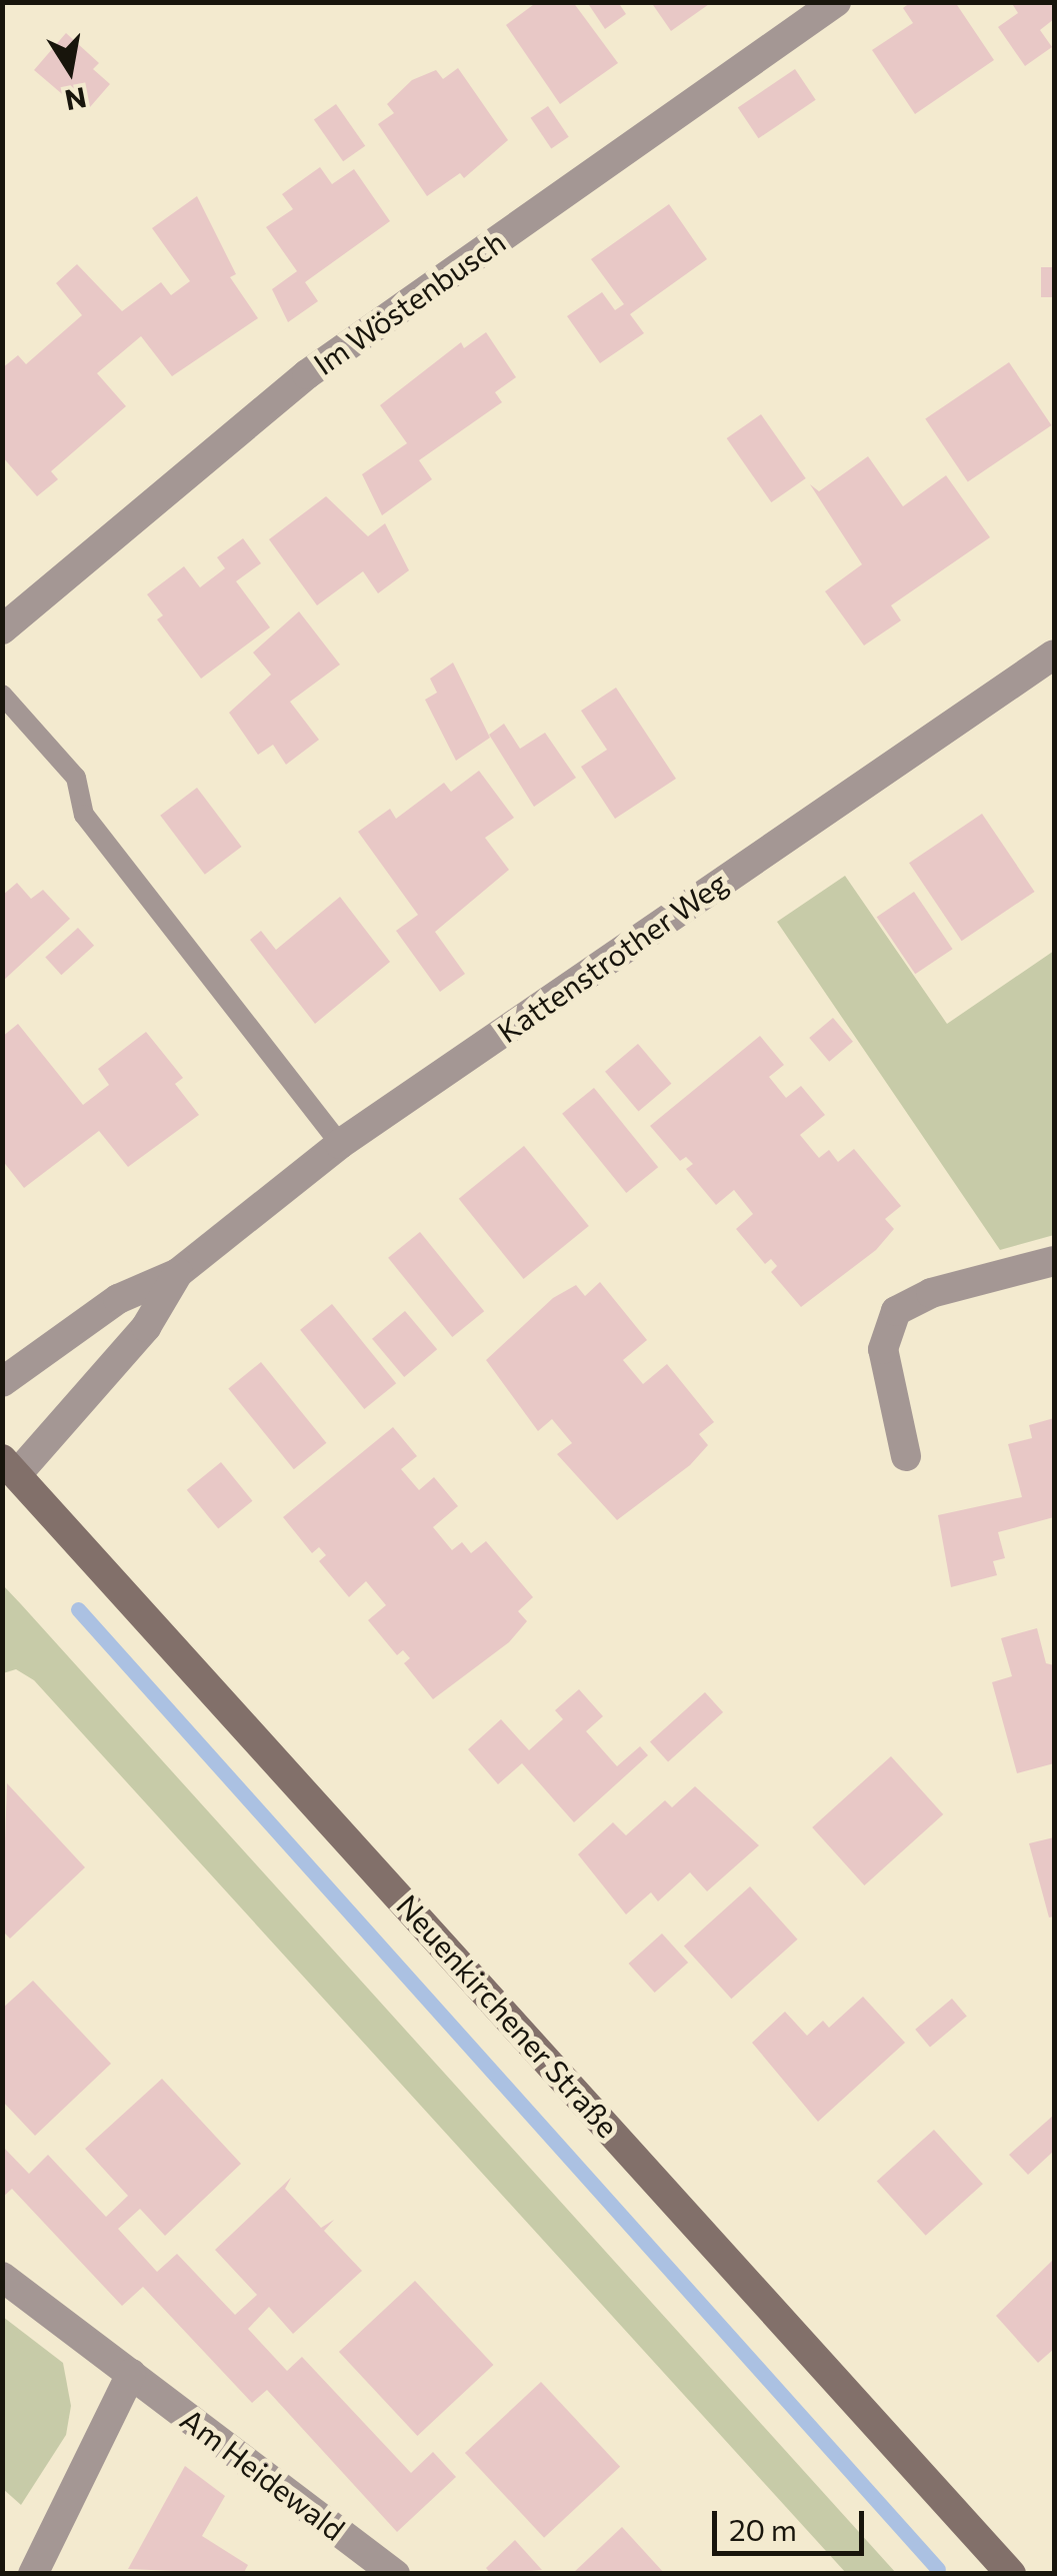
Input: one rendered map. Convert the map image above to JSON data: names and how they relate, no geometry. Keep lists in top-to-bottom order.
{
  "streets": {
    "main road": ["Neuenkirchener Straße"],
    "street": ["Im Wöstenbusch", "Kattenstrother Weg", "Am Heidewald"]
  },
  "crossings": [
    ["Kattenstrother Weg", "Neuenkirchener Straße"]
  ],
  "scale_bar": "20 m",
  "north": "bottom"
}
